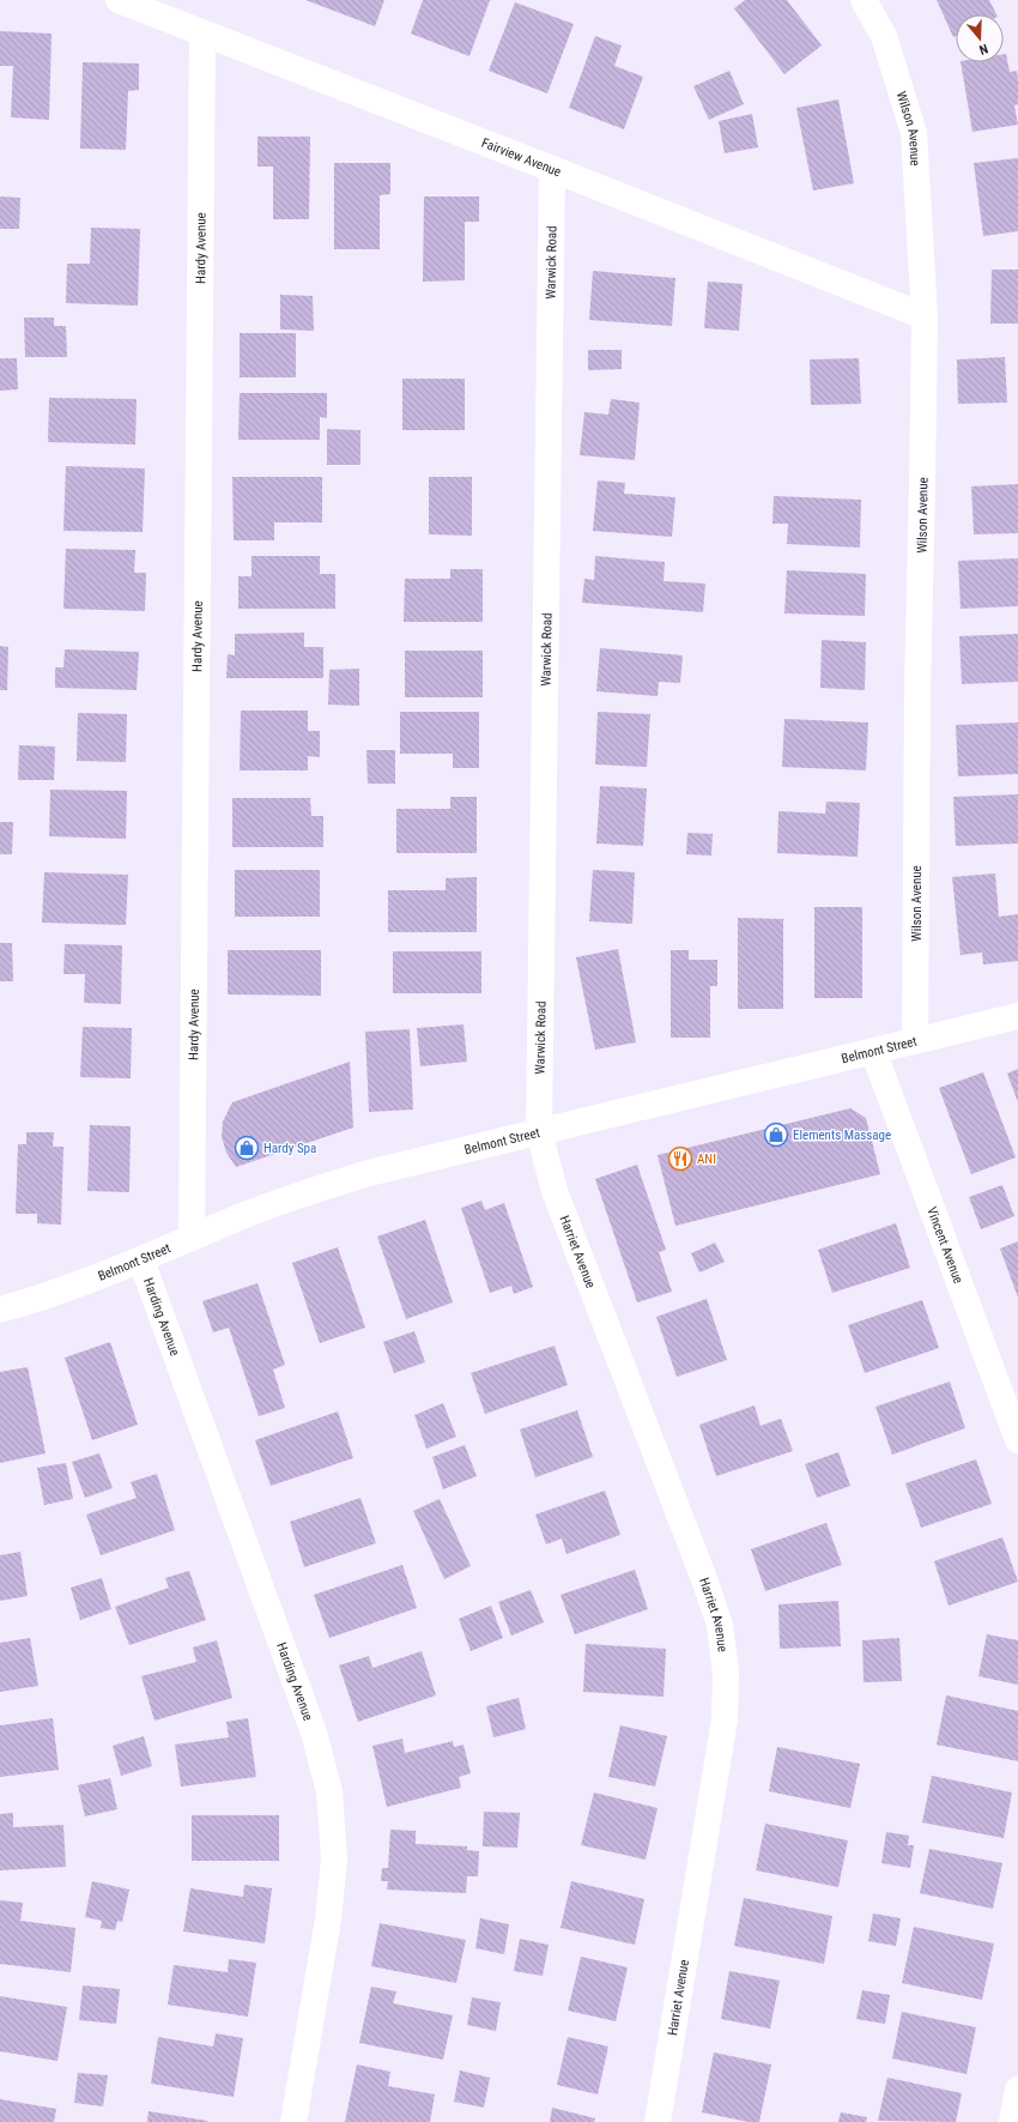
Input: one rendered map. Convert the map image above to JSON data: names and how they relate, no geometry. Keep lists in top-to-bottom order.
{
  "streets": {
    "street": [
      "Wilson Avenue",
      "Fairview Avenue",
      "Hardy Avenue",
      "Warwick Road",
      "Belmont Street",
      "Vincent Avenue",
      "Harriet Avenue",
      "Harding Avenue"
    ]
  },
  "crossings": [
    ["Wilson Avenue", "Fairview Avenue"],
    ["Wilson Avenue", "Belmont Street"],
    ["Fairview Avenue", "Hardy Avenue"],
    ["Fairview Avenue", "Warwick Road"],
    ["Hardy Avenue", "Belmont Street"],
    ["Warwick Road", "Belmont Street"],
    ["Warwick Road", "Harriet Avenue"],
    ["Belmont Street", "Vincent Avenue"],
    ["Belmont Street", "Harriet Avenue"],
    ["Belmont Street", "Harding Avenue"]
  ],
  "places": {
    "shop": ["Elements Massage", "Hardy Spa"],
    "restaurant": ["ANI"]
  },
  "north": "bottom"
}
